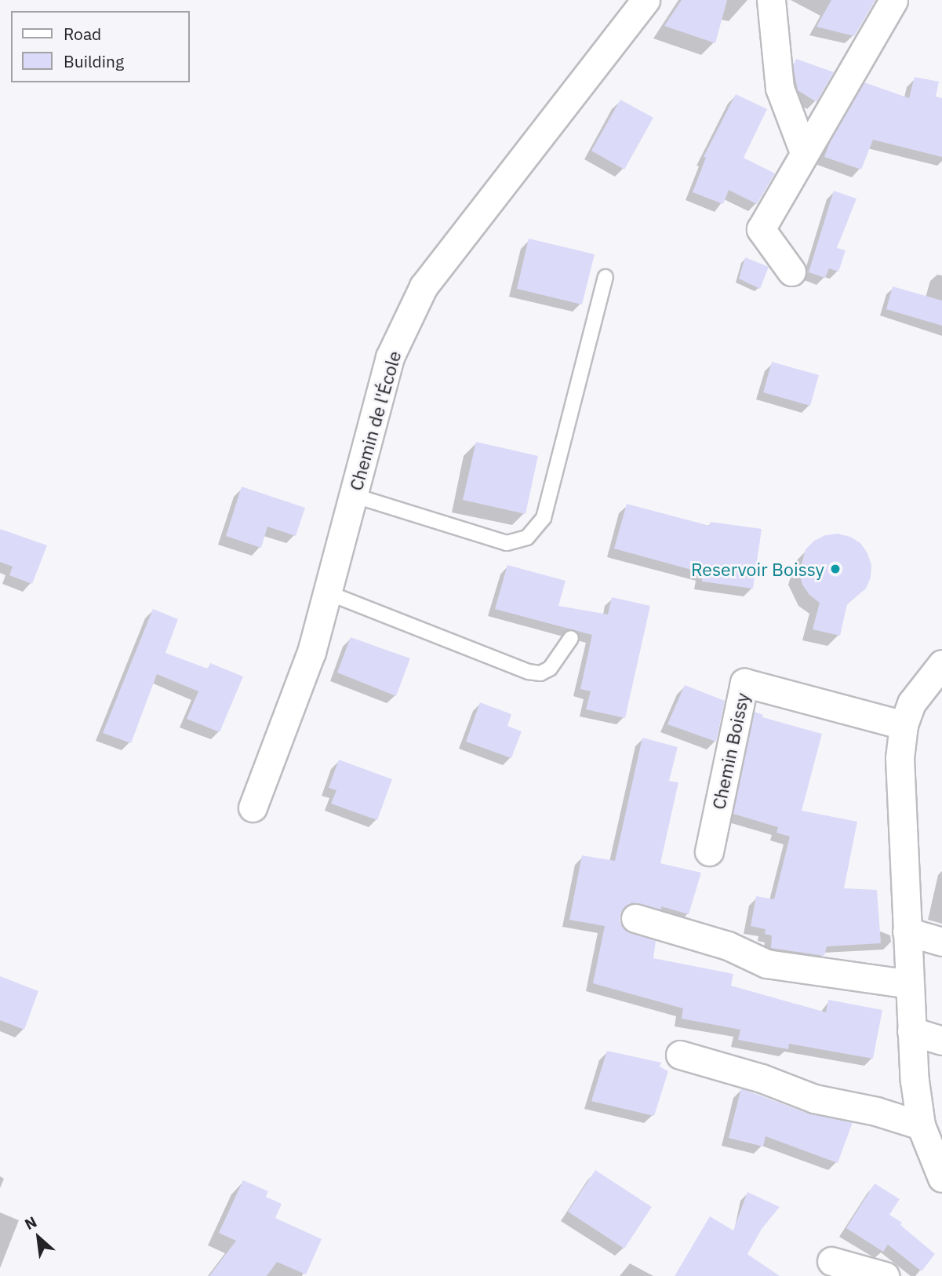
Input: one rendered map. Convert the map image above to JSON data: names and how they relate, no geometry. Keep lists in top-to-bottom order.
{
  "streets": {
    "street": ["Chemin de l'École", "Chemin Boissy"]
  },
  "places": ["Reservoir Boissy"],
  "legend": ["Road", "Building"],
  "north": "top left"
}
